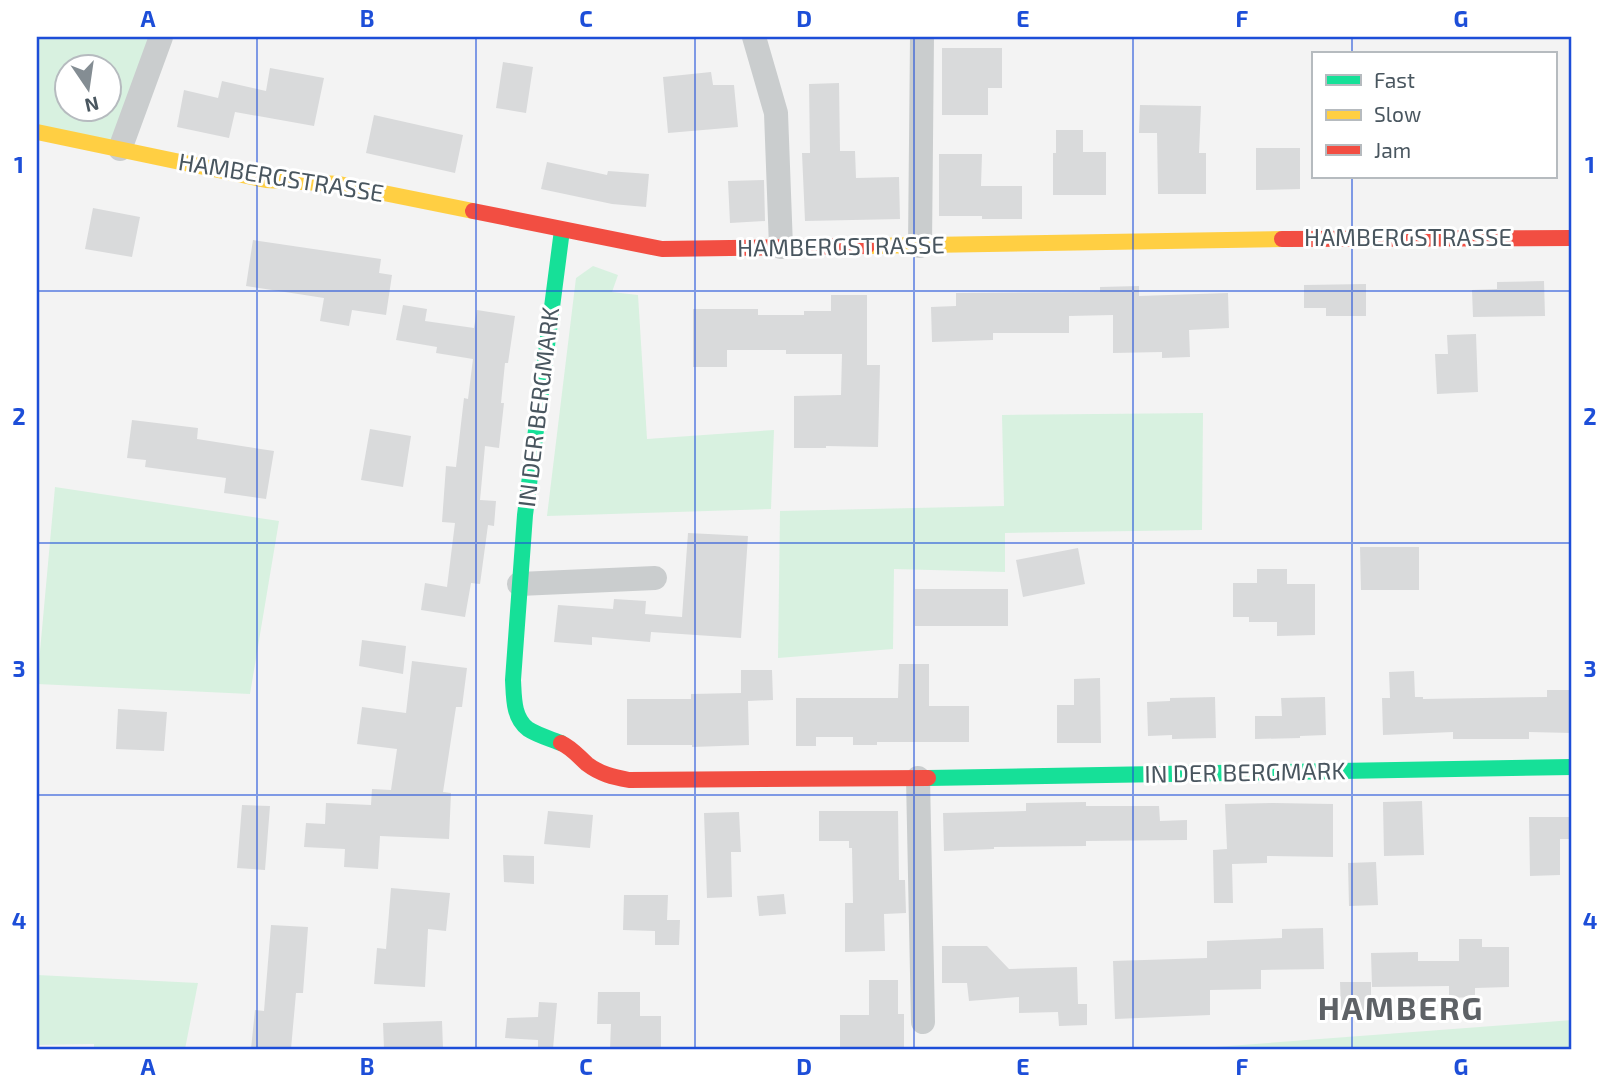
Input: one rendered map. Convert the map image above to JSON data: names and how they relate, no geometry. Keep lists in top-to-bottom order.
{
  "streets": {
    "street": ["HAMBERGSTRASSE", "IN DER BERGMARK"]
  },
  "crossings": [
    ["HAMBERGSTRASSE", "IN DER BERGMARK"]
  ],
  "districts": ["HAMBERG"],
  "legend": ["Fast", "Slow", "Jam"],
  "north": "bottom",
  "grid": {
    "columns": [
      "A",
      "B",
      "C",
      "D",
      "E",
      "F",
      "G"
    ],
    "rows": [
      "1",
      "2",
      "3",
      "4"
    ]
  }
}
